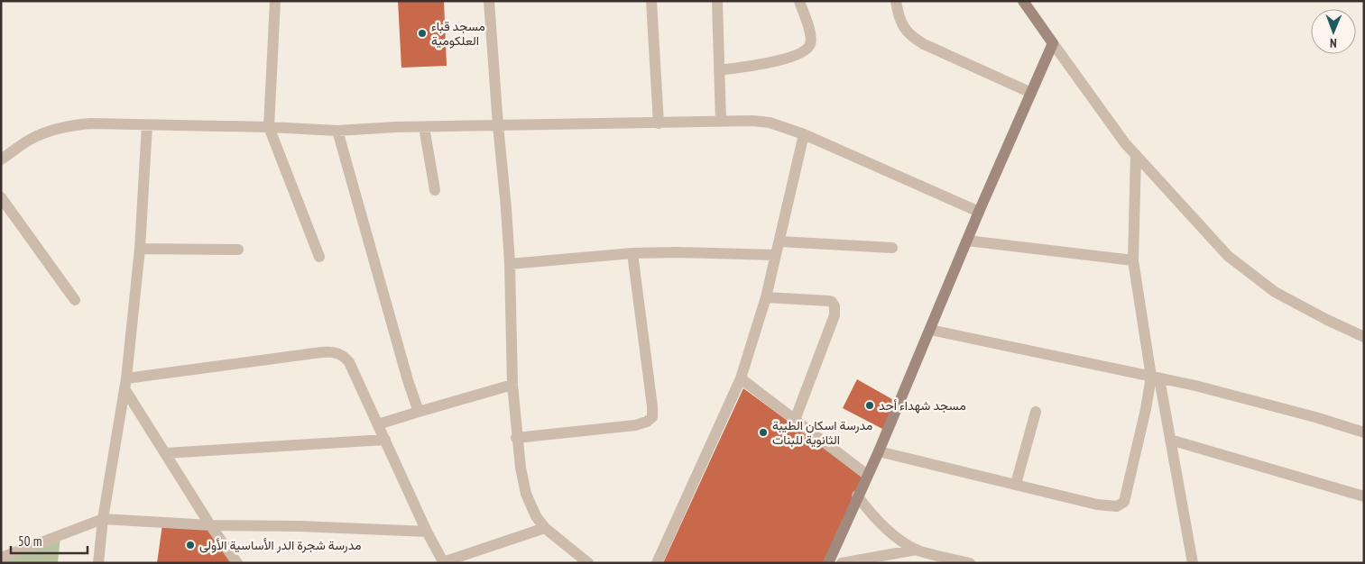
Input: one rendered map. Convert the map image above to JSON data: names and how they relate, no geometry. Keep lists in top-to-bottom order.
{
  "places": [
    "مسجد قباء العلكومية",
    "مسجد شهداء أحد",
    "مدرسة اسكان الطيبة الثانوية للبنات",
    "مدرسة شجرة الدر الأساسية الأولى"
  ],
  "scale_bar": "50 m",
  "north": "bottom"
}
